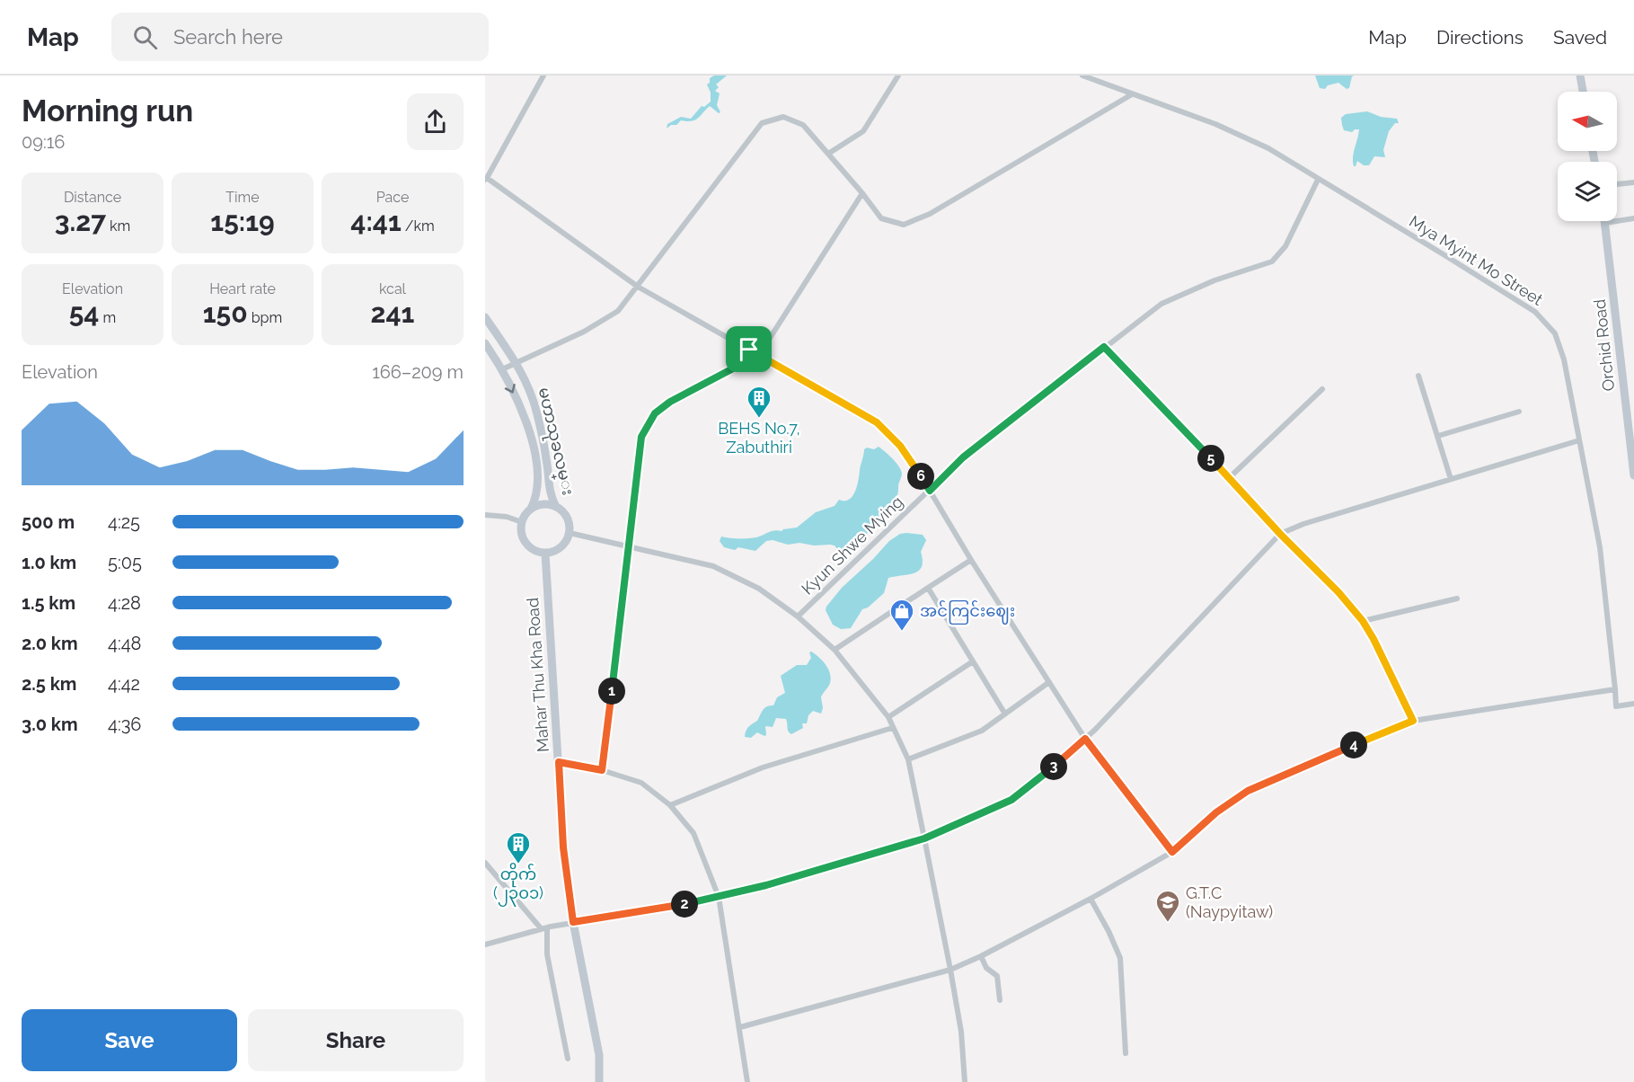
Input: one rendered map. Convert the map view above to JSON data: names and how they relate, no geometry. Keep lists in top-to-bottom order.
{
  "streets": {
    "main road": ["Orchid Road", "မဟာသုခလမ္း", "Mahar Thu Kha Road"],
    "street": ["Mya Myint Mo Street", "Kyun Shwe Mying"]
  },
  "crossings": [
    ["Mya Myint Mo Street", "Kyun Shwe Mying"],
    ["မဟာသုခလမ္း", "Mahar Thu Kha Road"]
  ],
  "places": {
    "building": ["BEHS No.7, Zabuthiri", "တိုက် (၂၃၀၁)"],
    "shop": ["အင်ကြင်းဈေး"],
    "school or university": ["G.T.C (Naypyitaw)"]
  },
  "north": "left",
  "page": {
    "header": "Map",
    "search": "Search here",
    "nav": ["Map", "Directions", "Saved"],
    "heading": ["Morning run", "09:16"],
    "stats": [
      ["Distance", "3.27 km"],
      ["Time", "15:19"],
      ["Pace", "4:41 /km"],
      ["Elevation", "54 m"],
      ["Heart rate", "150 bpm"],
      ["kcal", "241"]
    ],
    "chart": ["Elevation", "166–209 m"],
    "pins": [
      "5",
      "6",
      "1",
      "4",
      "3",
      "2"
    ],
    "list": [
      {
        "name": "500 m",
        "note": "4:25"
      },
      {
        "name": "1.0 km",
        "note": "5:05"
      },
      {
        "name": "1.5 km",
        "note": "4:28"
      },
      {
        "name": "2.0 km",
        "note": "4:48"
      },
      {
        "name": "2.5 km",
        "note": "4:42"
      },
      {
        "name": "3.0 km",
        "note": "4:36"
      }
    ],
    "buttons": ["Save", "Share"]
  }
}
